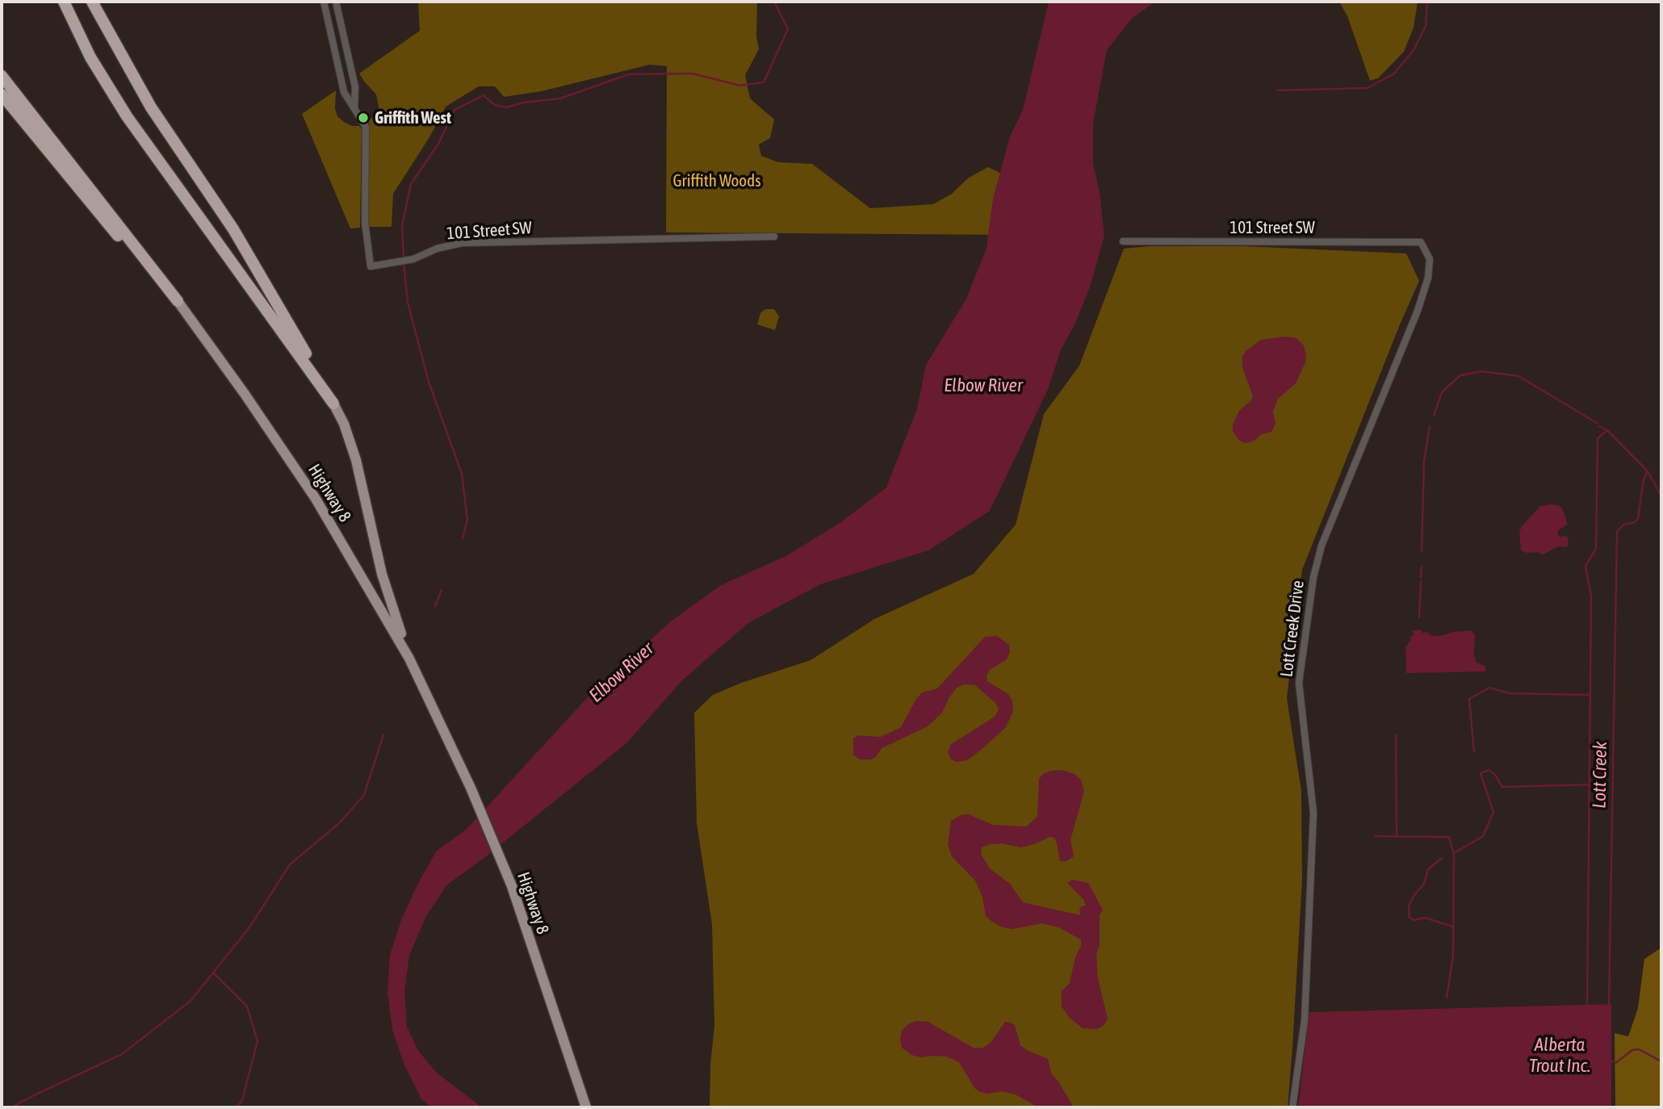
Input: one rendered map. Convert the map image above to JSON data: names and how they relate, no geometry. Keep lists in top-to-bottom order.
{
  "streets": {
    "main road": ["Highway 8"],
    "street": ["101 Street SW", "Lott Creek Drive"]
  },
  "crossings": [
    ["101 Street SW", "Lott Creek Drive"]
  ],
  "water": ["Elbow River", "Lott Creek", "Alberta Trout Inc."],
  "parks": ["Griffith Woods"],
  "places": ["Griffith West"]
}
